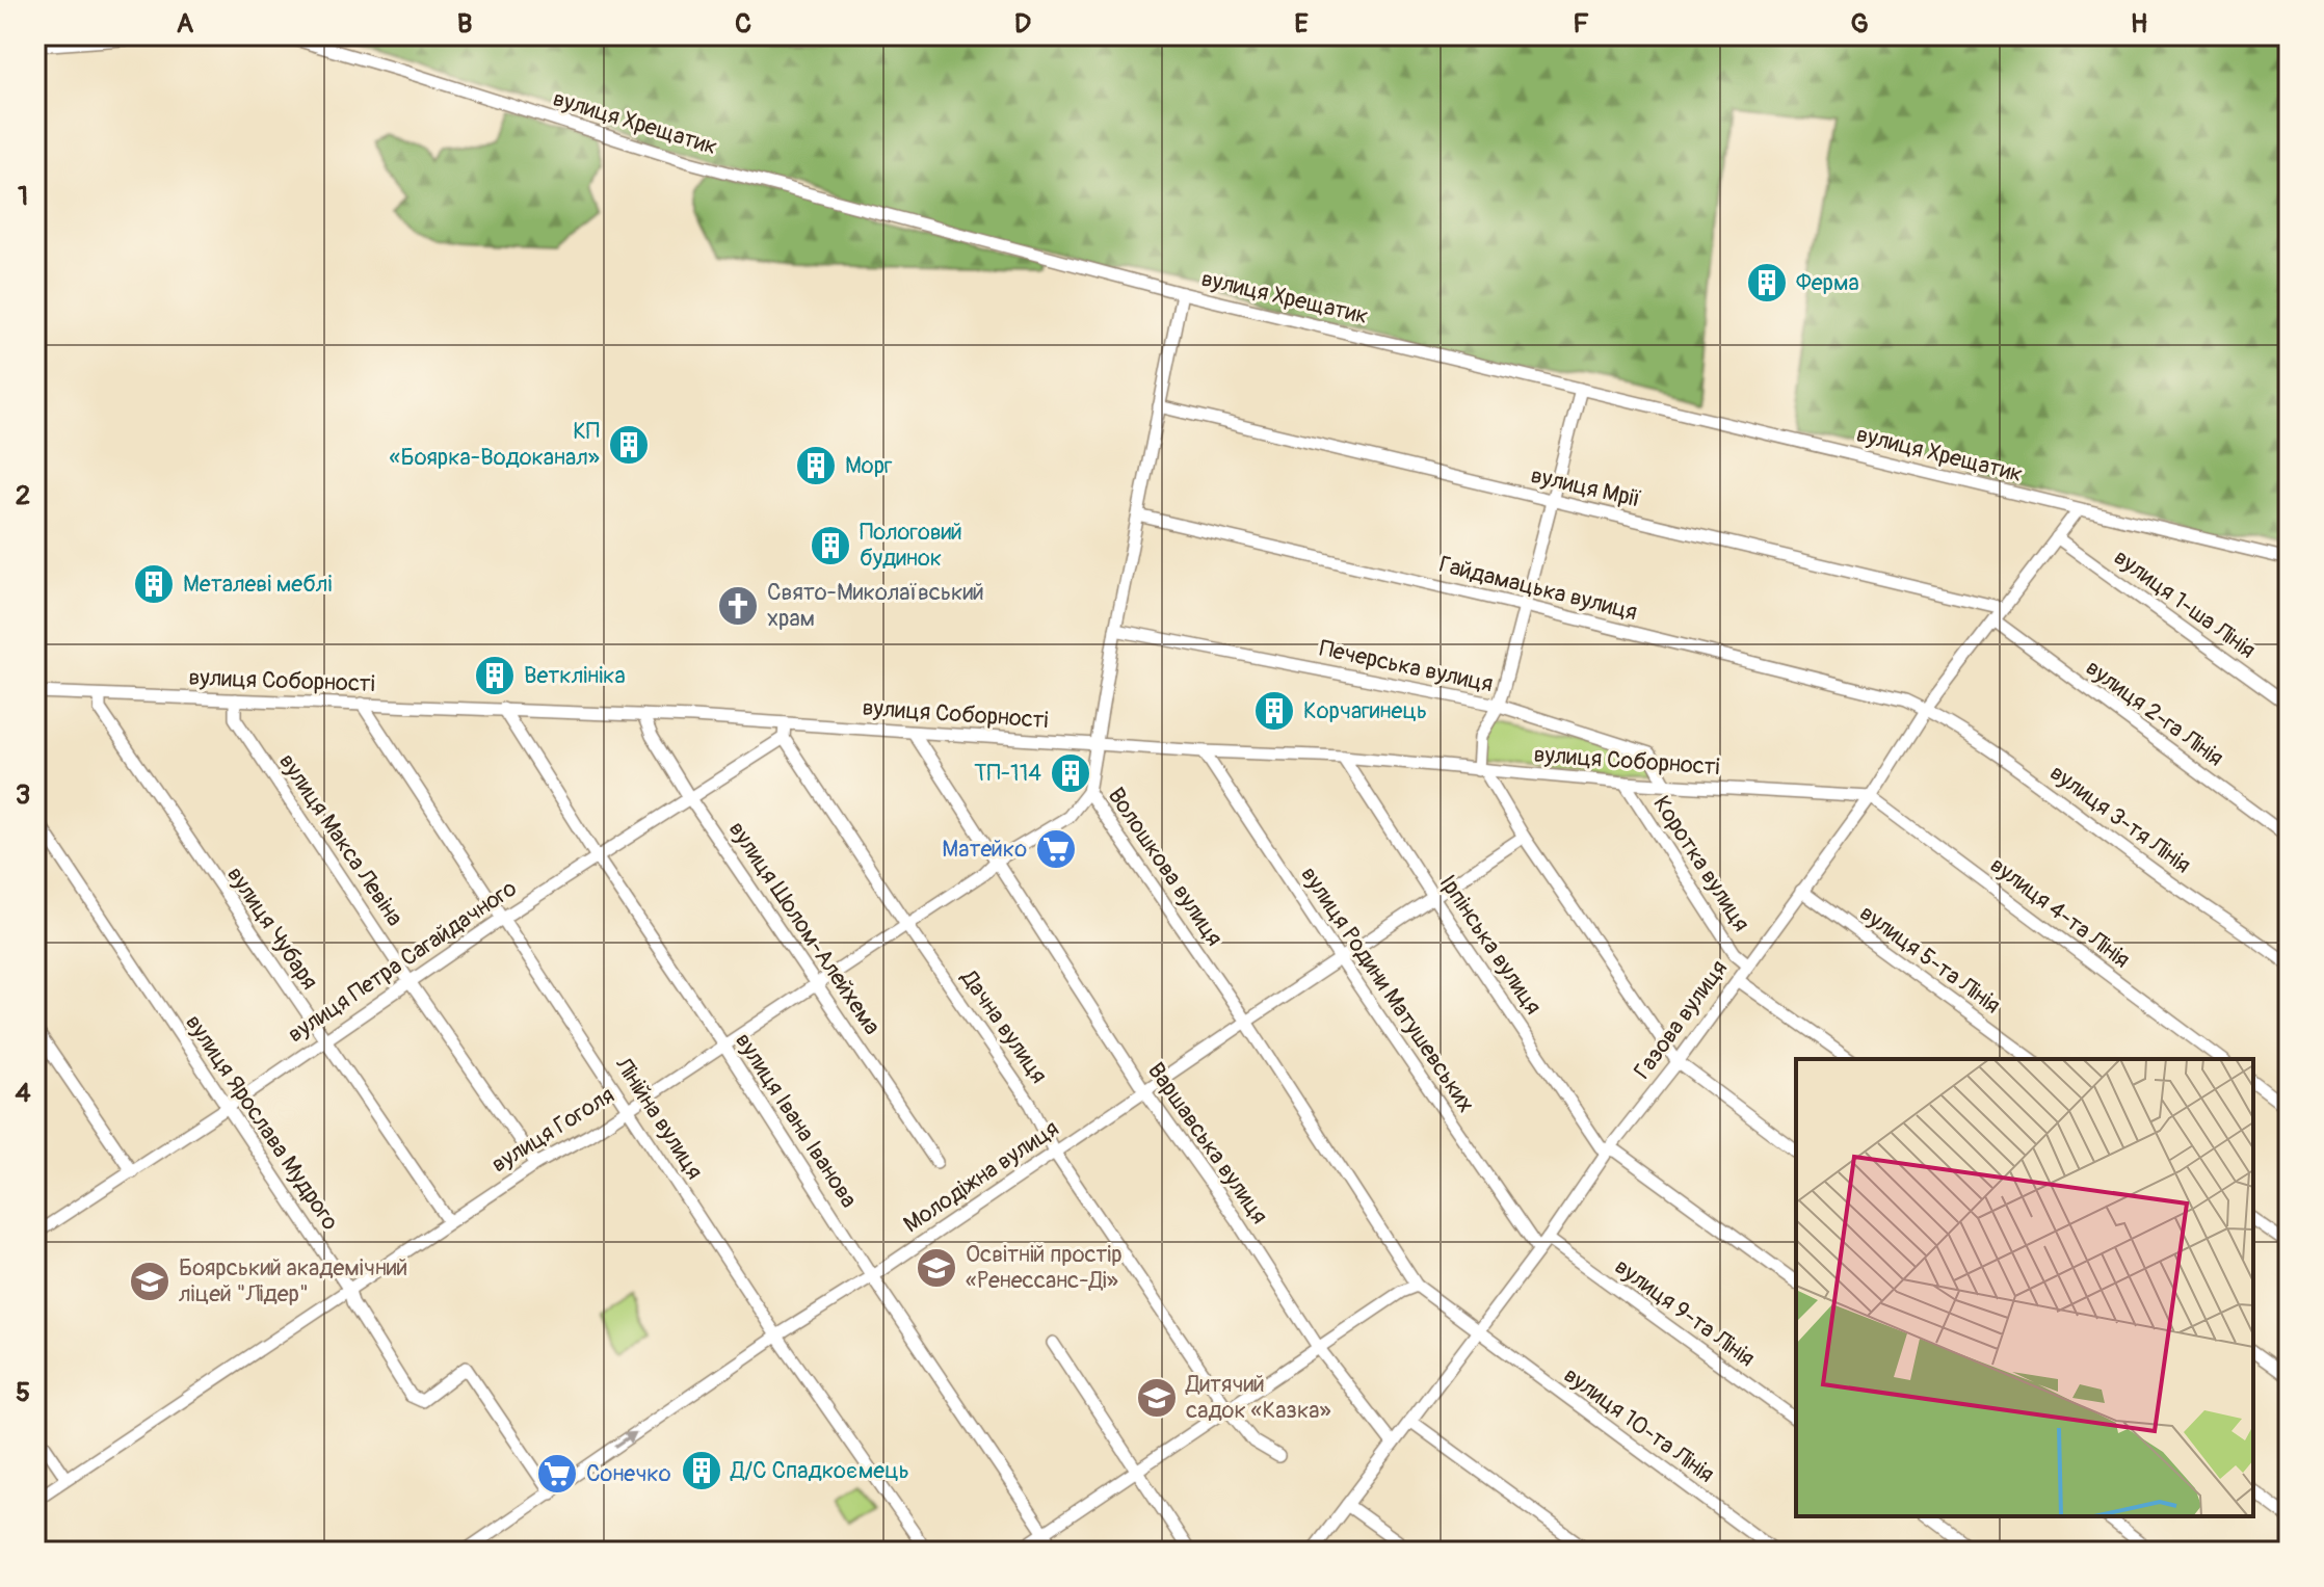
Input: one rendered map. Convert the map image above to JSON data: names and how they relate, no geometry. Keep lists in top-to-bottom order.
{
  "streets": {
    "street": [
      "вулиця Хрещатик",
      "вулиця Мрії",
      "Гайдамацька вулиця",
      "вулиця 1-ша Лінія",
      "Печерська вулиця",
      "вулиця Соборності",
      "вулиця 2-га Лінія",
      "вулиця 3-тя Лінія",
      "вулиця Макса Левіна",
      "Коротка вулиця",
      "Волошкова вулиця",
      "вулиця 4-та Лінія",
      "вулиця Чубаря",
      "вулиця Шолом-Алейхема",
      "Ірпінська вулиця",
      "вулиця 5-та Лінія",
      "вулиця Петра Сагайдачного",
      "вулиця Родини Матушевських",
      "Газова вулиця",
      "Дачна вулиця",
      "Лінійна вулиця",
      "вулиця Івана Іванова",
      "вулиця Ярослава Мудрого",
      "вулиця Гоголя",
      "Варшавська вулиця",
      "Молодіжна вулиця",
      "вулиця 9-та Лінія",
      "вулиця 10-та Лінія"
    ]
  },
  "crossings": [
    ["вулиця Хрещатик", "Волошкова вулиця"],
    ["вулиця Хрещатик", "Газова вулиця"],
    ["вулиця Мрії", "Волошкова вулиця"],
    ["вулиця Мрії", "Газова вулиця"],
    ["Гайдамацька вулиця", "вулиця 3-тя Лінія"],
    ["Гайдамацька вулиця", "Волошкова вулиця"],
    ["Гайдамацька вулиця", "Газова вулиця"],
    ["вулиця 1-ша Лінія", "Газова вулиця"],
    ["Печерська вулиця", "вулиця Соборності"],
    ["Печерська вулиця", "Волошкова вулиця"],
    ["вулиця Соборності", "вулиця Макса Левіна"],
    ["вулиця Соборності", "Коротка вулиця"],
    ["вулиця Соборності", "Волошкова вулиця"],
    ["вулиця Соборності", "вулиця 4-та Лінія"],
    ["вулиця Соборності", "вулиця Чубаря"],
    ["вулиця Соборності", "вулиця Шолом-Алейхема"],
    ["вулиця Соборності", "Ірпінська вулиця"],
    ["вулиця Соборності", "вулиця Родини Матушевських"],
    ["вулиця Соборності", "Газова вулиця"],
    ["вулиця Соборності", "Лінійна вулиця"],
    ["вулиця Соборності", "вулиця Івана Іванова"],
    ["вулиця Соборності", "Варшавська вулиця"],
    ["вулиця 2-га Лінія", "Газова вулиця"],
    ["вулиця 3-тя Лінія", "Газова вулиця"],
    ["вулиця Макса Левіна", "вулиця Петра Сагайдачного"],
    ["вулиця Макса Левіна", "вулиця Гоголя"],
    ["Коротка вулиця", "Газова вулиця"],
    ["Волошкова вулиця", "Газова вулиця"],
    ["Волошкова вулиця", "вулиця Гоголя"],
    ["Волошкова вулиця", "Молодіжна вулиця"],
    ["Волошкова вулиця", "вулиця 10-та Лінія"],
    ["вулиця 4-та Лінія", "Газова вулиця"],
    ["вулиця Чубаря", "вулиця Петра Сагайдачного"],
    ["вулиця Чубаря", "вулиця Гоголя"],
    ["вулиця Шолом-Алейхема", "вулиця Петра Сагайдачного"],
    ["вулиця Шолом-Алейхема", "вулиця Гоголя"],
    ["Ірпінська вулиця", "Газова вулиця"],
    ["Ірпінська вулиця", "Молодіжна вулиця"],
    ["вулиця 5-та Лінія", "Газова вулиця"],
    ["вулиця Петра Сагайдачного", "Дачна вулиця"],
    ["вулиця Петра Сагайдачного", "Лінійна вулиця"],
    ["вулиця Петра Сагайдачного", "вулиця Івана Іванова"],
    ["вулиця Петра Сагайдачного", "вулиця Ярослава Мудрого"],
    ["вулиця Родини Матушевських", "Газова вулиця"],
    ["вулиця Родини Матушевських", "Молодіжна вулиця"],
    ["Газова вулиця", "Варшавська вулиця"],
    ["Газова вулиця", "вулиця 9-та Лінія"],
    ["Газова вулиця", "вулиця 10-та Лінія"],
    ["Дачна вулиця", "вулиця Гоголя"],
    ["Дачна вулиця", "Молодіжна вулиця"],
    ["Лінійна вулиця", "вулиця Гоголя"],
    ["Лінійна вулиця", "Молодіжна вулиця"],
    ["вулиця Івана Іванова", "вулиця Гоголя"],
    ["вулиця Івана Іванова", "Молодіжна вулиця"],
    ["вулиця Ярослава Мудрого", "вулиця Гоголя"],
    ["вулиця Ярослава Мудрого", "Молодіжна вулиця"],
    ["вулиця Гоголя", "Варшавська вулиця"],
    ["Варшавська вулиця", "Молодіжна вулиця"]
  ],
  "places": {
    "building": [
      "Ферма",
      "КП «Боярка-Водоканал»",
      "Морг",
      "Пологовий будинок",
      "Металеві меблі",
      "Ветклініка",
      "Корчагинець",
      "ТП-114",
      "Д/С Спадкоємець"
    ],
    "church": ["Свято-Миколаївський храм"],
    "supermarket": ["Матейко", "Сонечко"],
    "school or university": ["Освітній простір «Ренессанс-Ді»", "Боярський академічний ліцей \"Лідер\"", "Дитячий садок «Казка»"]
  },
  "grid": {
    "columns": [
      "A",
      "B",
      "C",
      "D",
      "E",
      "F",
      "G",
      "H"
    ],
    "rows": [
      "1",
      "2",
      "3",
      "4",
      "5"
    ]
  }
}
